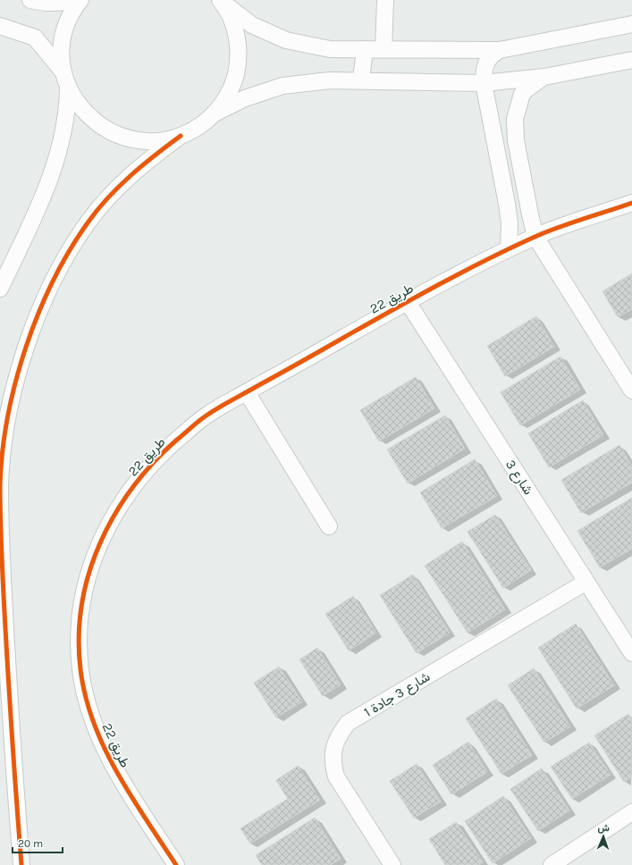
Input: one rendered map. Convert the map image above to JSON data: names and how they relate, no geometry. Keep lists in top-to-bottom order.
{
  "streets": {
    "street": ["طريق 22", "شارع 3", "شارع 3 جادة 1"]
  },
  "crossings": [
    ["طريق 22", "شارع 3"],
    ["شارع 3", "شارع 3 جادة 1"]
  ],
  "scale_bar": "20 m",
  "north": "top"
}
